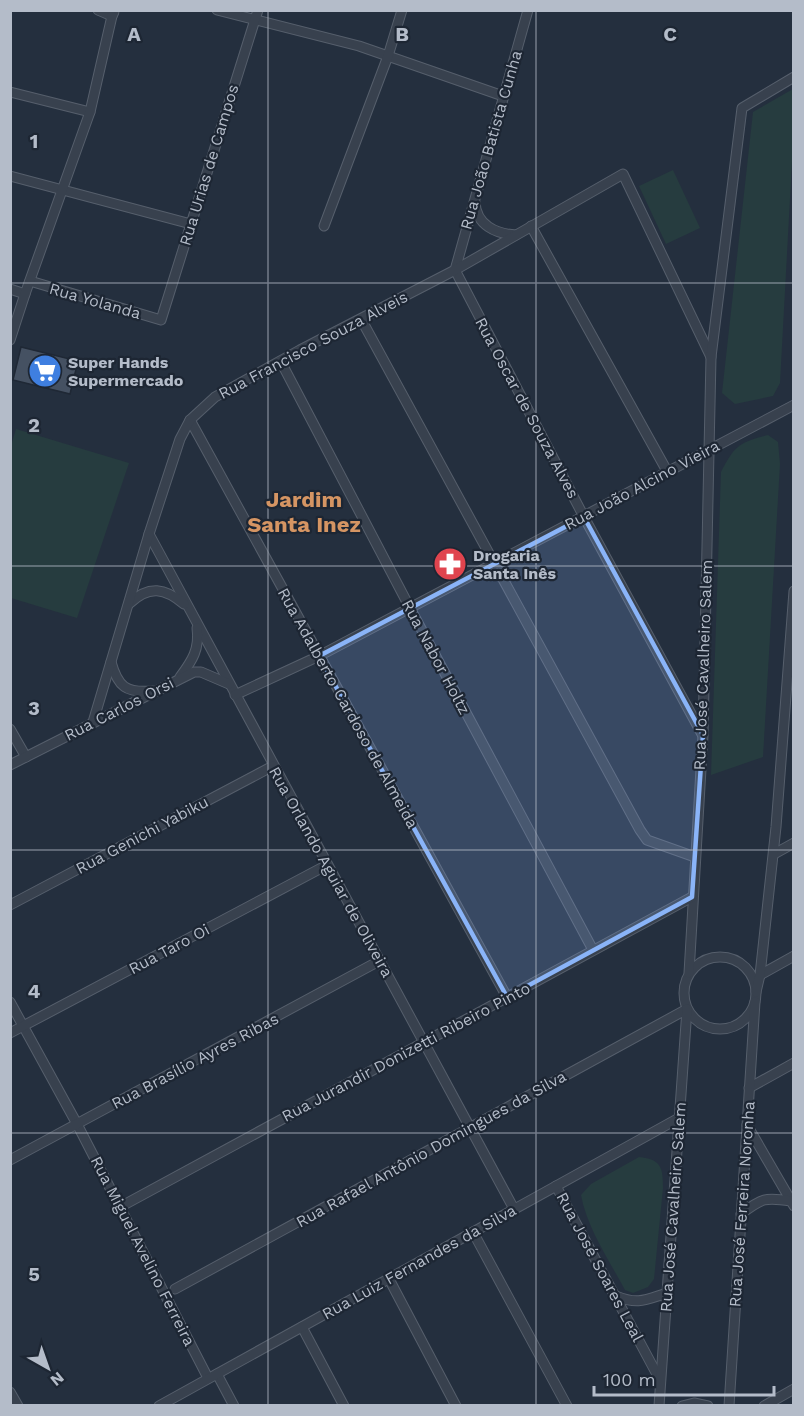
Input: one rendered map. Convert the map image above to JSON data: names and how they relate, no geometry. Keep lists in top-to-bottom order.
{
  "streets": {
    "street": [
      "Rua João Batista Cunha",
      "Rua Urias de Campos",
      "Rua Yolanda",
      "Rua Francisco Souza Alveis",
      "Rua Oscar de Souza Alves",
      "Rua João Alcino Vieira",
      "Rua Nabor Holtz",
      "Rua José Cavalheiro Salem",
      "Rua Adalberto Cardoso de Almeida",
      "Rua Carlos Orsi",
      "Rua Genichi Yabiku",
      "Rua Orlando Aguiar de Oliveira",
      "Rua Taro Oi",
      "Rua Jurandir Donizetti Ribeiro Pinto",
      "Rua Brasílio Ayres Ribas",
      "Rua Rafael Antônio Domingues da Silva",
      "Rua José Ferreira Noronha",
      "Rua Miguel Avelino Ferreira",
      "Rua Luiz Fernandes da Silva",
      "Rua José Soares Leal"
    ]
  },
  "crossings": [
    ["Rua João Batista Cunha", "Rua Francisco Souza Alveis"],
    ["Rua João Batista Cunha", "Rua Oscar de Souza Alves"],
    ["Rua Urias de Campos", "Rua Yolanda"],
    ["Rua Francisco Souza Alveis", "Rua Oscar de Souza Alves"],
    ["Rua Francisco Souza Alveis", "Rua Nabor Holtz"],
    ["Rua Francisco Souza Alveis", "Rua José Cavalheiro Salem"],
    ["Rua Francisco Souza Alveis", "Rua Adalberto Cardoso de Almeida"],
    ["Rua Francisco Souza Alveis", "Rua Carlos Orsi"],
    ["Rua Francisco Souza Alveis", "Rua Orlando Aguiar de Oliveira"],
    ["Rua Oscar de Souza Alves", "Rua João Alcino Vieira"],
    ["Rua Oscar de Souza Alves", "Rua José Cavalheiro Salem"],
    ["Rua João Alcino Vieira", "Rua Nabor Holtz"],
    ["Rua João Alcino Vieira", "Rua José Cavalheiro Salem"],
    ["Rua João Alcino Vieira", "Rua Adalberto Cardoso de Almeida"],
    ["Rua João Alcino Vieira", "Rua Orlando Aguiar de Oliveira"],
    ["Rua Nabor Holtz", "Rua Jurandir Donizetti Ribeiro Pinto"],
    ["Rua José Cavalheiro Salem", "Rua Jurandir Donizetti Ribeiro Pinto"],
    ["Rua José Cavalheiro Salem", "Rua Rafael Antônio Domingues da Silva"],
    ["Rua José Cavalheiro Salem", "Rua José Ferreira Noronha"],
    ["Rua José Cavalheiro Salem", "Rua Luiz Fernandes da Silva"],
    ["Rua José Cavalheiro Salem", "Rua José Soares Leal"],
    ["Rua Adalberto Cardoso de Almeida", "Rua Jurandir Donizetti Ribeiro Pinto"],
    ["Rua Carlos Orsi", "Rua Orlando Aguiar de Oliveira"],
    ["Rua Genichi Yabiku", "Rua Orlando Aguiar de Oliveira"],
    ["Rua Orlando Aguiar de Oliveira", "Rua Taro Oi"],
    ["Rua Orlando Aguiar de Oliveira", "Rua Jurandir Donizetti Ribeiro Pinto"],
    ["Rua Orlando Aguiar de Oliveira", "Rua Brasílio Ayres Ribas"],
    ["Rua Orlando Aguiar de Oliveira", "Rua Rafael Antônio Domingues da Silva"],
    ["Rua Orlando Aguiar de Oliveira", "Rua Luiz Fernandes da Silva"],
    ["Rua Taro Oi", "Rua Miguel Avelino Ferreira"],
    ["Rua Jurandir Donizetti Ribeiro Pinto", "Rua Miguel Avelino Ferreira"],
    ["Rua Brasílio Ayres Ribas", "Rua Miguel Avelino Ferreira"],
    ["Rua Rafael Antônio Domingues da Silva", "Rua José Ferreira Noronha"],
    ["Rua Miguel Avelino Ferreira", "Rua Luiz Fernandes da Silva"],
    ["Rua Luiz Fernandes da Silva", "Rua José Soares Leal"]
  ],
  "districts": ["Jardim Santa Inez"],
  "places": {
    "supermarket": ["Super Hands Supermercado"],
    "pharmacy": ["Drogaria Santa Inês"]
  },
  "scale_bar": "100 m",
  "north": "bottom right",
  "grid": {
    "columns": ["A", "B", "C"],
    "rows": [
      "1",
      "2",
      "3",
      "4",
      "5"
    ]
  }
}
